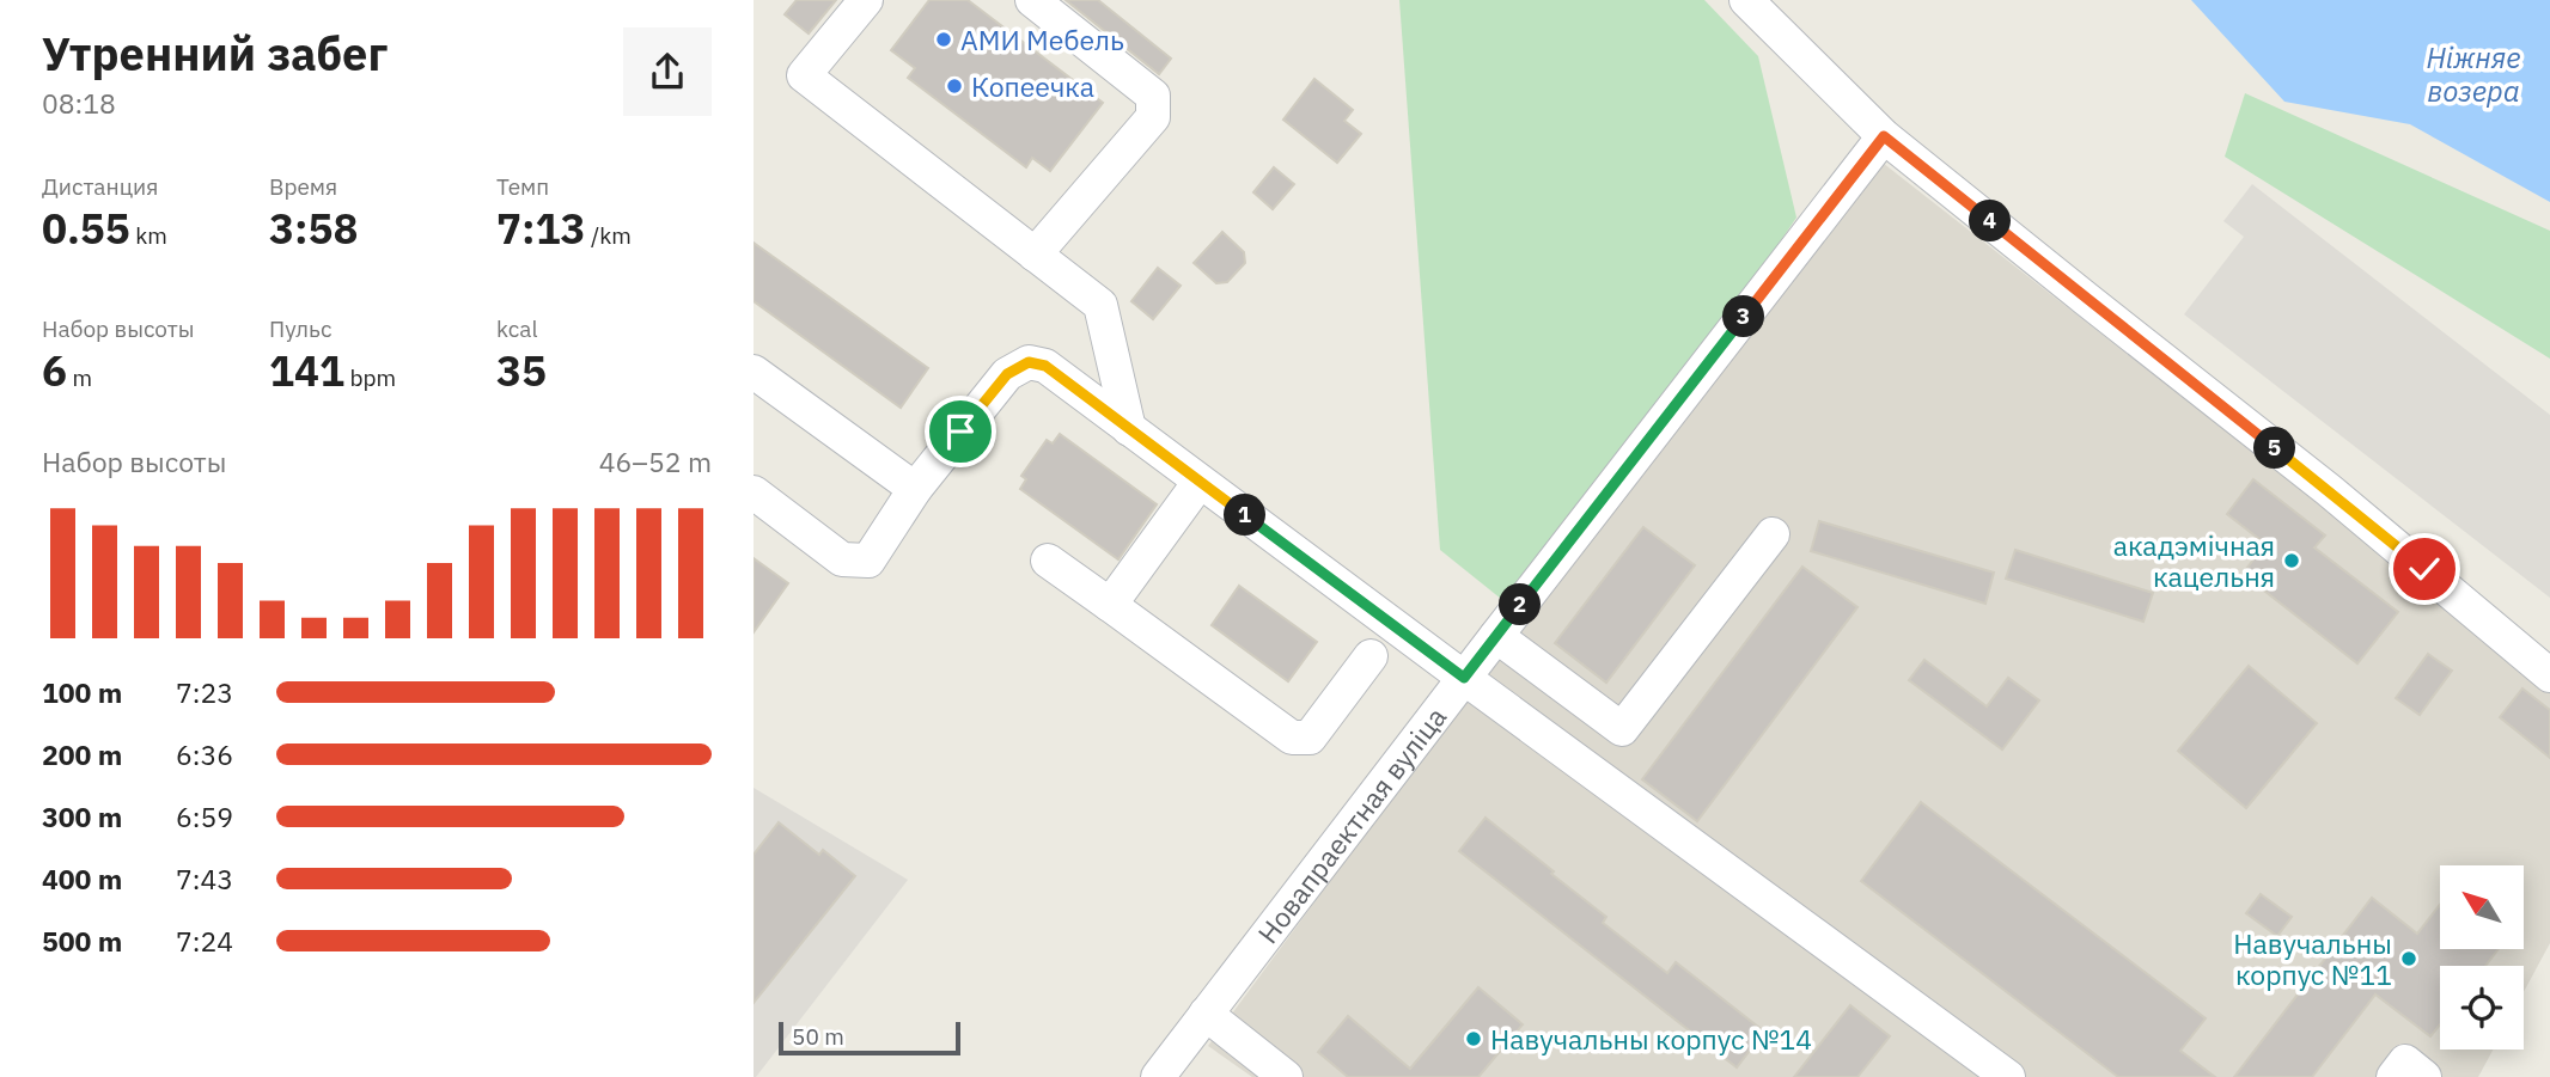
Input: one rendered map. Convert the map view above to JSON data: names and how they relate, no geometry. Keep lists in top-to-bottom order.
{
  "streets": {
    "street": ["Новапраектная вуліца"]
  },
  "water": ["Ніжняе возера"],
  "places": [
    "АМИ Мебель",
    "Копеечка",
    "акадэмічная кацельня",
    "Навучальны корпус №11",
    "Навучальны корпус №14"
  ],
  "scale_bar": "50 m",
  "north": "top left",
  "page": {
    "heading": ["Утренний забег", "08:18"],
    "stats": [
      ["Дистанция", "0.55 km"],
      ["Время", "3:58"],
      ["Темп", "7:13 /km"],
      ["Набор высоты", "6 m"],
      ["Пульс", "141 bpm"],
      ["kcal", "35"]
    ],
    "pins": [
      "4",
      "3",
      "5",
      "1",
      "2"
    ],
    "chart": ["Набор высоты", "46–52 m"],
    "list": [
      {
        "name": "100 m",
        "note": "7:23"
      },
      {
        "name": "200 m",
        "note": "6:36"
      },
      {
        "name": "300 m",
        "note": "6:59"
      },
      {
        "name": "400 m",
        "note": "7:43"
      },
      {
        "name": "500 m",
        "note": "7:24"
      }
    ],
    "scale": "50 m"
  }
}
